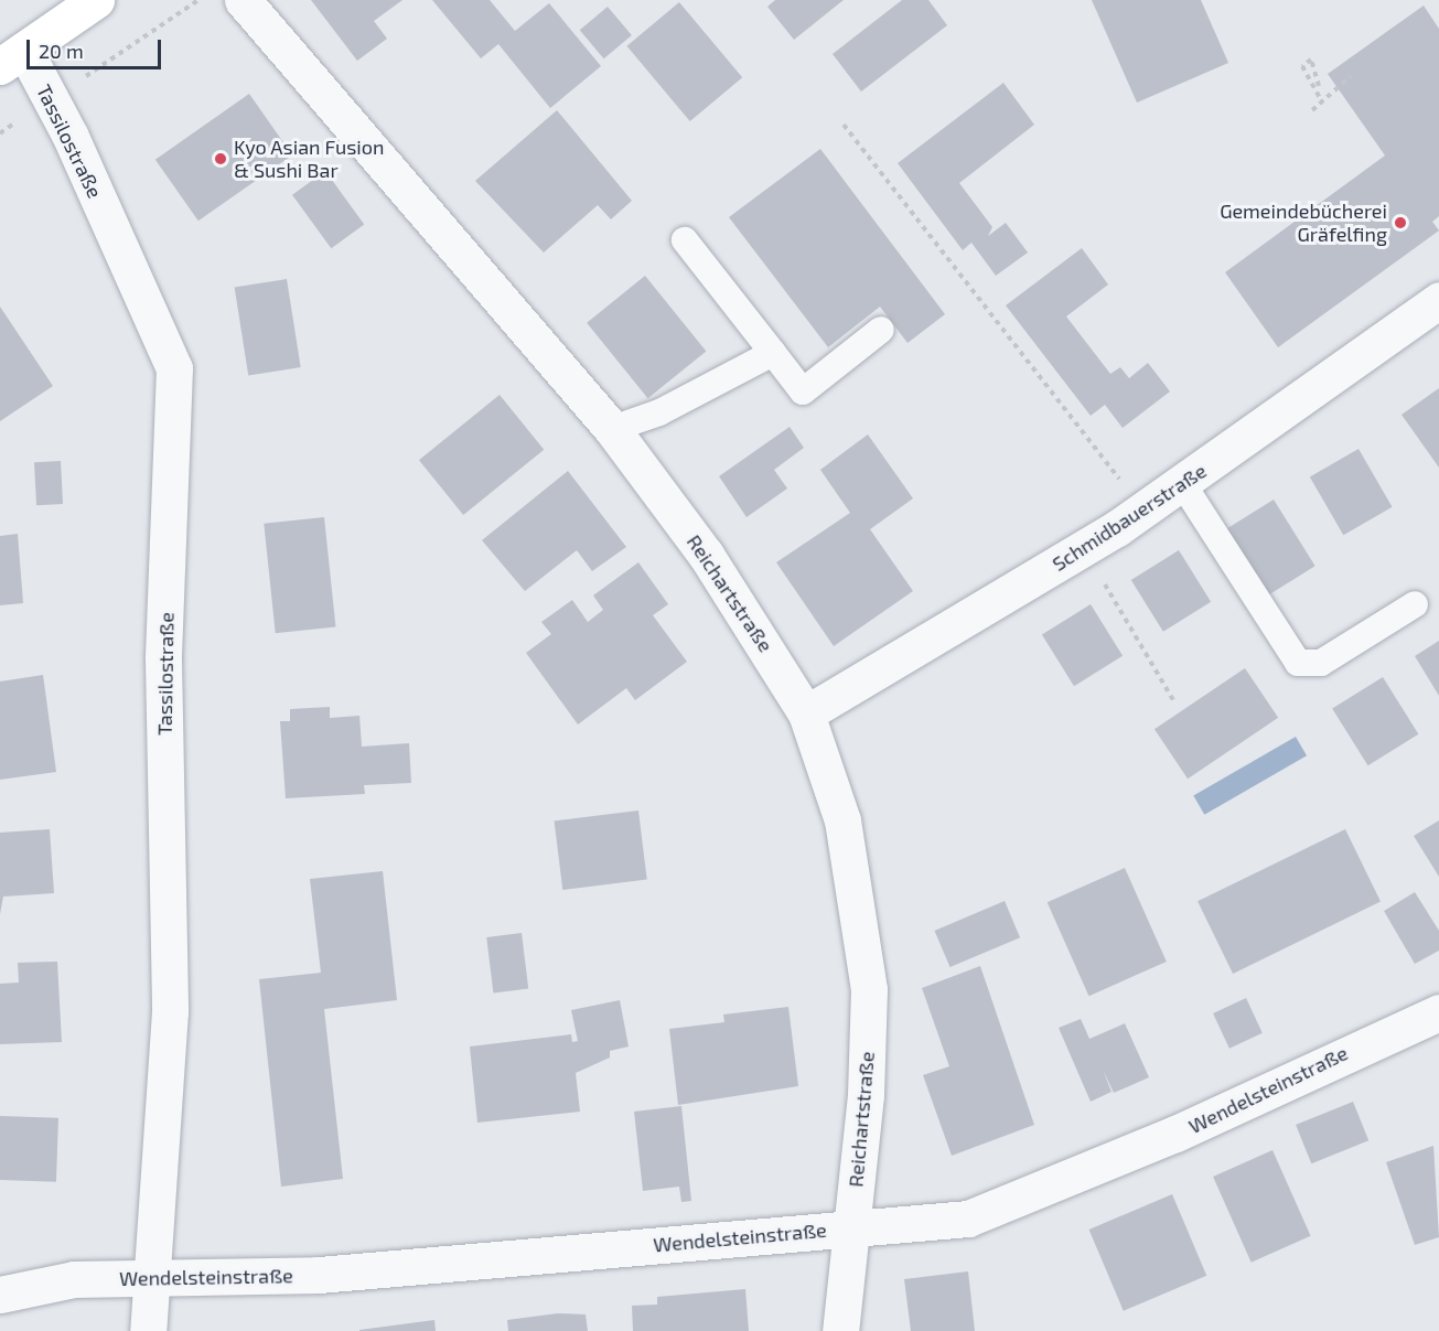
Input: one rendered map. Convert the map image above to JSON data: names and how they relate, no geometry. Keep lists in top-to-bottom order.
{
  "streets": {
    "street": [
      "Tassilostraße",
      "Schmidbauerstraße",
      "Reichartstraße",
      "Wendelsteinstraße"
    ]
  },
  "crossings": [
    ["Tassilostraße", "Wendelsteinstraße"],
    ["Schmidbauerstraße", "Reichartstraße"],
    ["Reichartstraße", "Wendelsteinstraße"]
  ],
  "places": ["Kyo Asian Fusion & Sushi Bar", "Gemeindebücherei Gräfelfing"],
  "scale_bar": "20 m"
}
